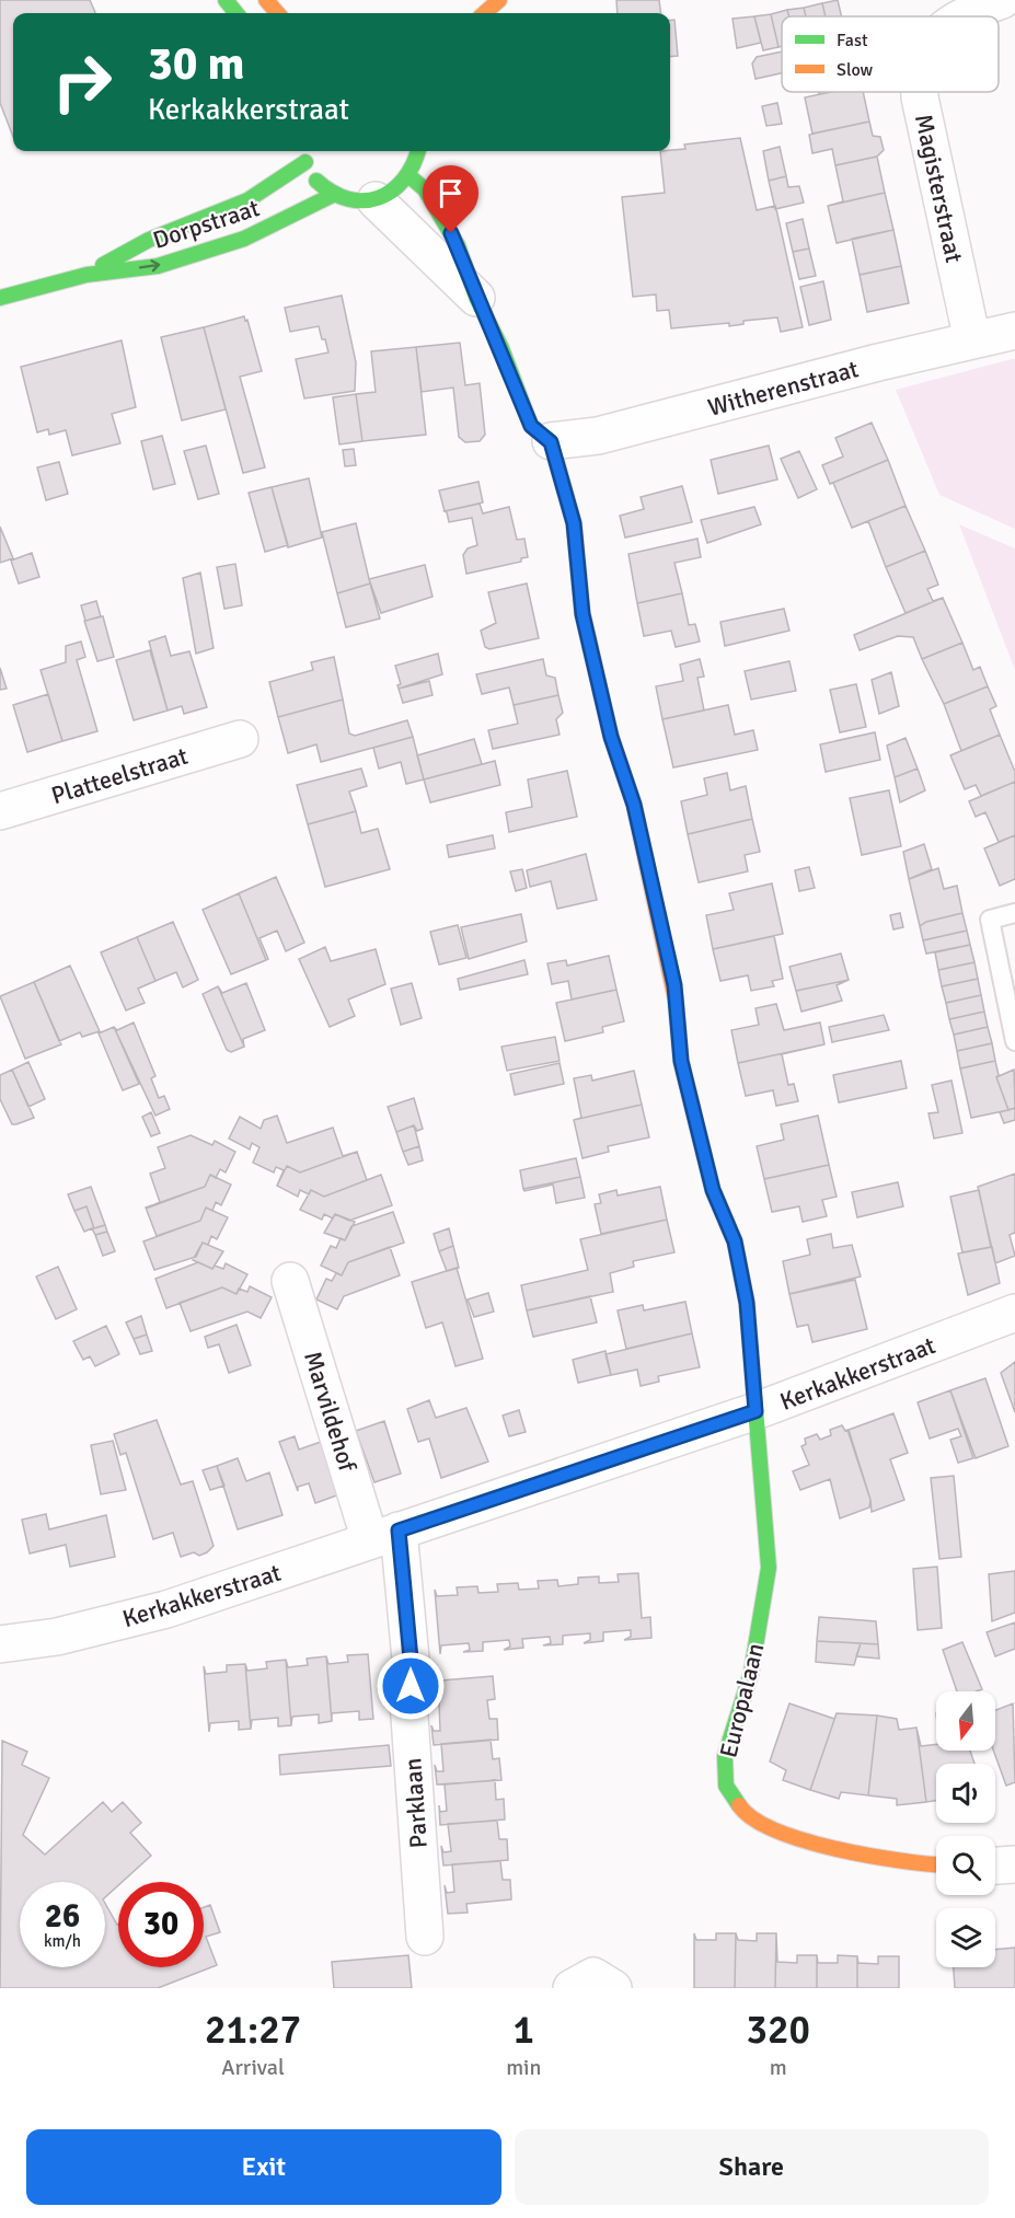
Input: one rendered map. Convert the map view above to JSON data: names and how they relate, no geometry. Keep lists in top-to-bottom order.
{
  "streets": {
    "street": [
      "Magisterstraat",
      "Dorpstraat",
      "Witherenstraat",
      "Platteelstraat",
      "Kerkakkerstraat",
      "Marvildehof",
      "Europalaan",
      "Parklaan"
    ]
  },
  "crossings": [
    ["Magisterstraat", "Witherenstraat"],
    ["Witherenstraat", "Europalaan"],
    ["Kerkakkerstraat", "Marvildehof"],
    ["Kerkakkerstraat", "Europalaan"],
    ["Kerkakkerstraat", "Parklaan"],
    ["Marvildehof", "Parklaan"]
  ],
  "legend": ["Fast", "Slow"],
  "north": "bottom",
  "page": {
    "turn": ["30 m", "Kerkakkerstraat"],
    "speed": "26 km/h",
    "limit": "30",
    "eta": [
      "21:27",
      "Arrival",
      "1",
      "min",
      "320",
      "m"
    ],
    "buttons": ["Exit", "Share"]
  }
}
